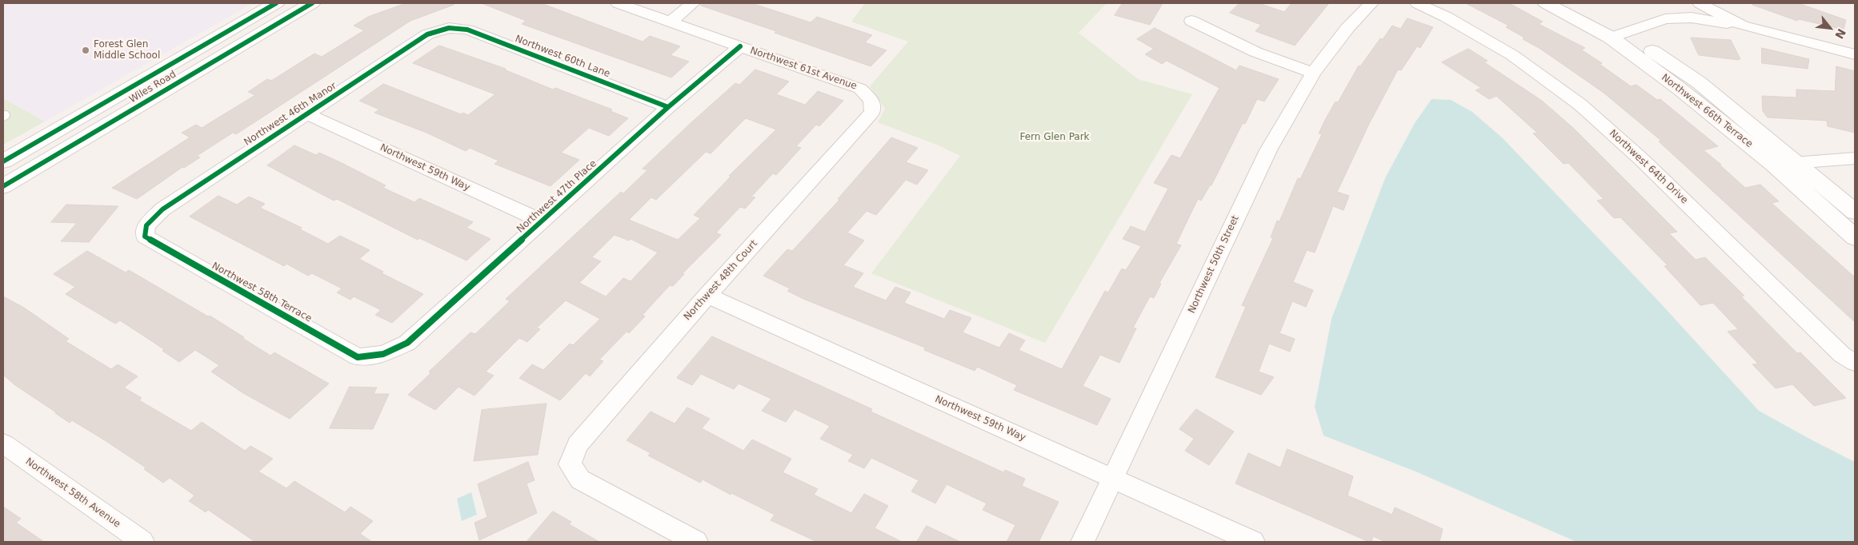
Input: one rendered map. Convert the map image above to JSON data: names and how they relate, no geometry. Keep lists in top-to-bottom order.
{
  "streets": {
    "street": [
      "Northwest 60th Lane",
      "Northwest 61st Avenue",
      "Wiles Road",
      "Northwest 66th Terrace",
      "Northwest 46th Manor",
      "Northwest 64th Drive",
      "Northwest 59th Way",
      "Northwest 47th Place",
      "Northwest 50th Street",
      "Northwest 48th Court",
      "Northwest 58th Terrace",
      "Northwest 58th Avenue"
    ]
  },
  "crossings": [
    ["Northwest 60th Lane", "Northwest 46th Manor"],
    ["Northwest 60th Lane", "Northwest 47th Place"],
    ["Northwest 61st Avenue", "Northwest 47th Place"],
    ["Northwest 61st Avenue", "Northwest 48th Court"],
    ["Northwest 46th Manor", "Northwest 59th Way"],
    ["Northwest 46th Manor", "Northwest 58th Terrace"],
    ["Northwest 59th Way", "Northwest 47th Place"],
    ["Northwest 59th Way", "Northwest 50th Street"],
    ["Northwest 59th Way", "Northwest 48th Court"],
    ["Northwest 47th Place", "Northwest 58th Terrace"]
  ],
  "parks": ["Fern Glen Park"],
  "places": ["Forest Glen Middle School"],
  "north": "bottom right"
}
